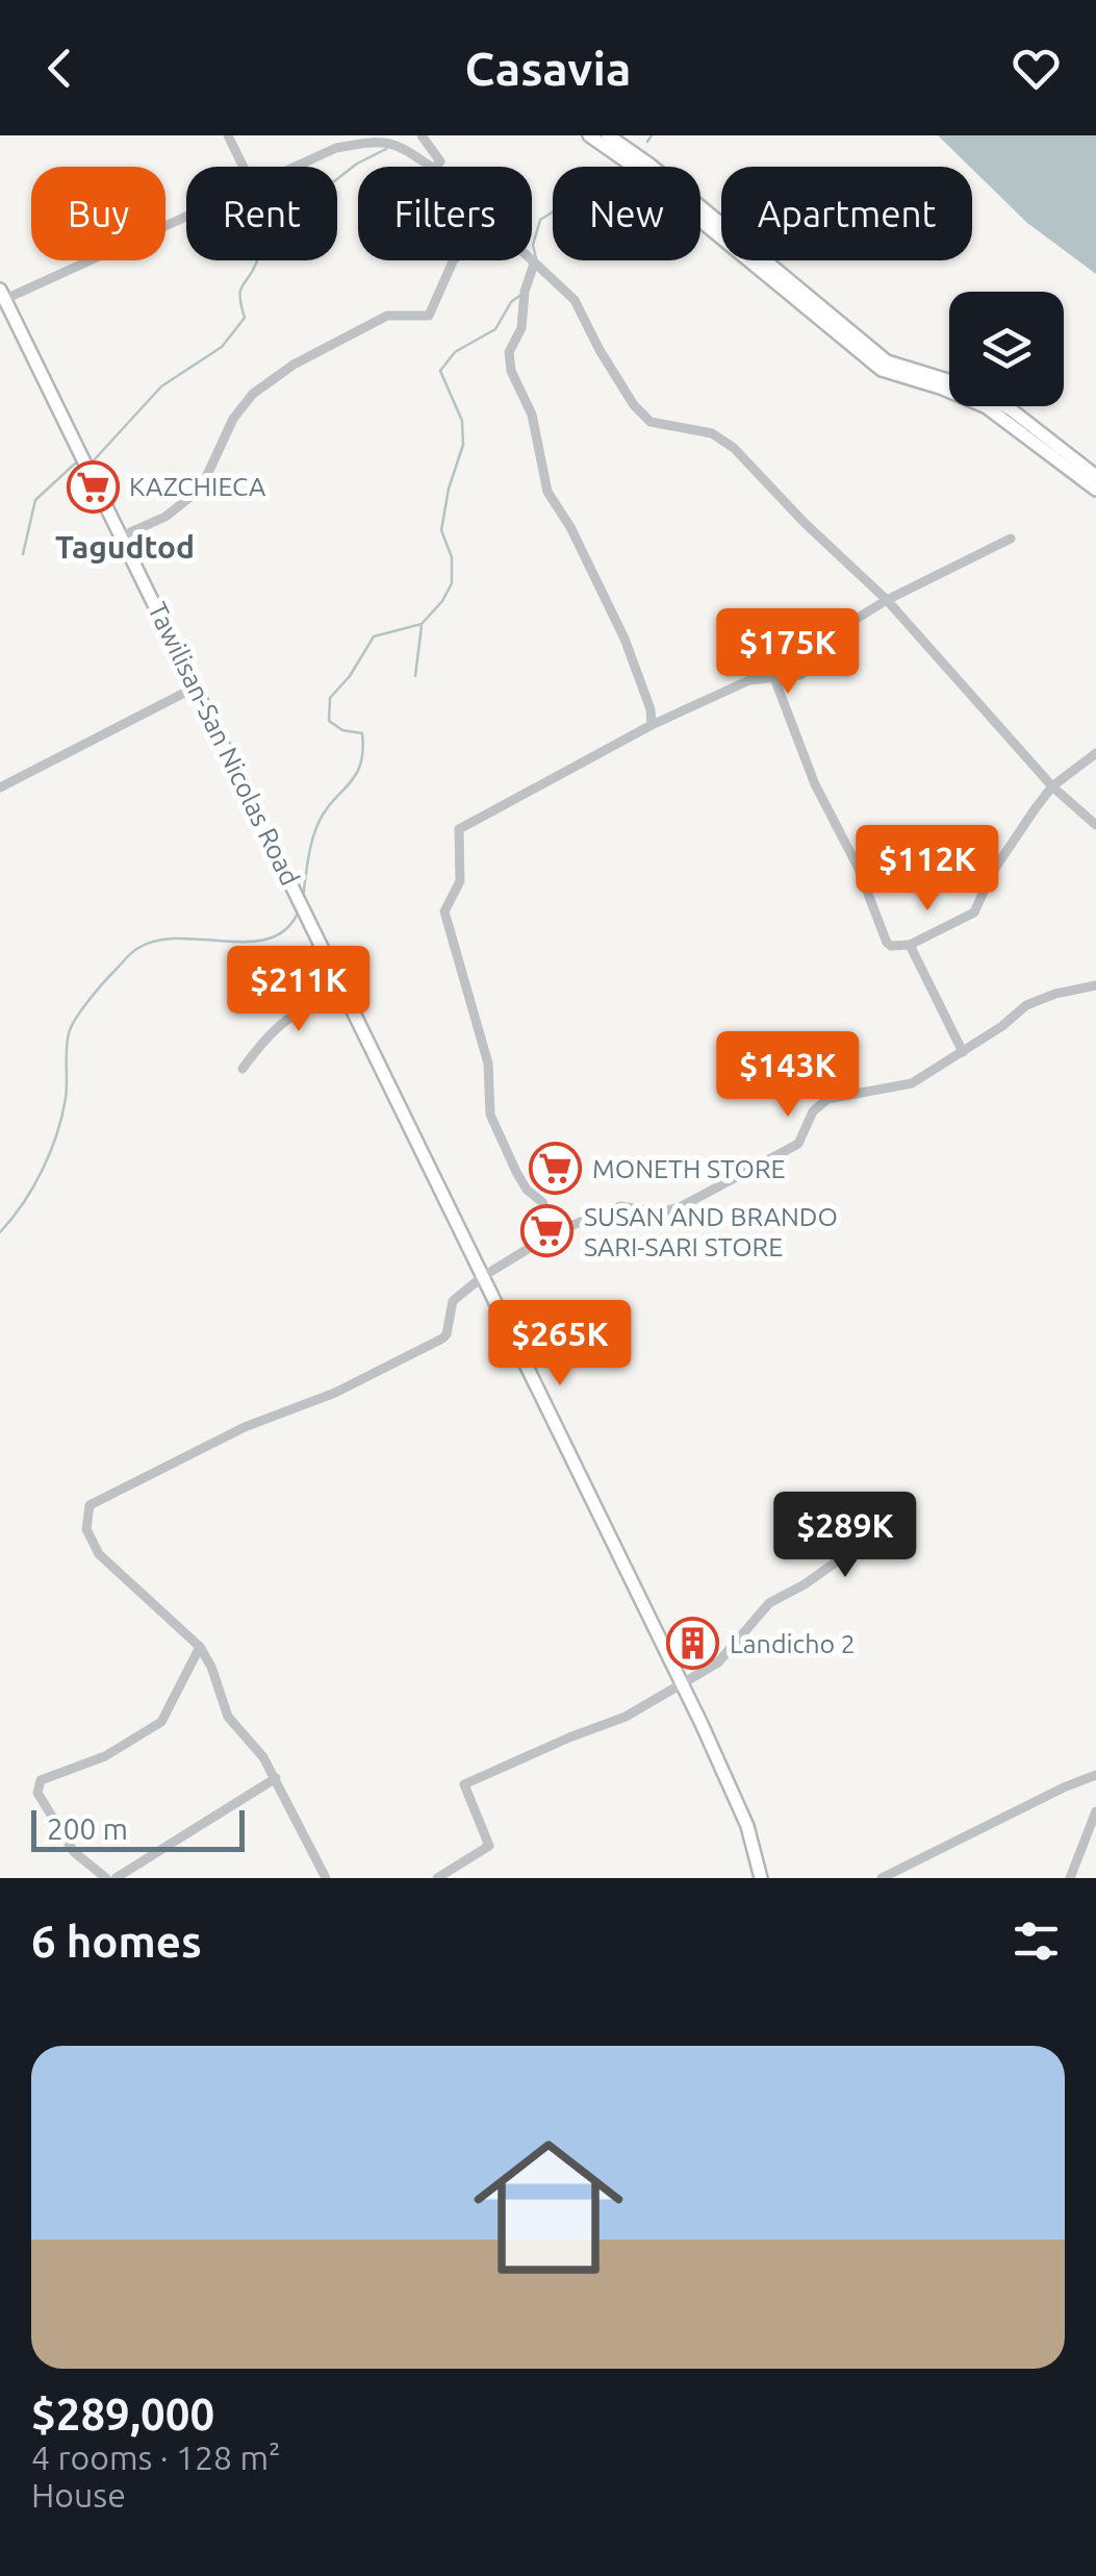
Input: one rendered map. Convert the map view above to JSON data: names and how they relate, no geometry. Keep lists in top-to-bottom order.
{
  "streets": {
    "main road": ["Tawilisan-San Nicolas Road"]
  },
  "districts": ["Tagudtod"],
  "places": {
    "supermarket": ["KAZCHIECA", "MONETH STORE", "SUSAN AND BRANDO SARI-SARI STORE"],
    "building": ["Landicho 2"]
  },
  "scale_bar": "200 m",
  "page": {
    "header": "Casavia",
    "chip": [
      "Buy",
      "Rent",
      "Filters",
      "New",
      "Apartment"
    ],
    "price": [
      "$175K",
      "$112K",
      "$211K",
      "$143K",
      "$265K",
      "$289K"
    ],
    "scale": "200 m",
    "heading": "6 homes",
    "list": [
      {
        "name": "$289,000",
        "note": "4 rooms · 128 m² · House"
      }
    ]
  }
}
